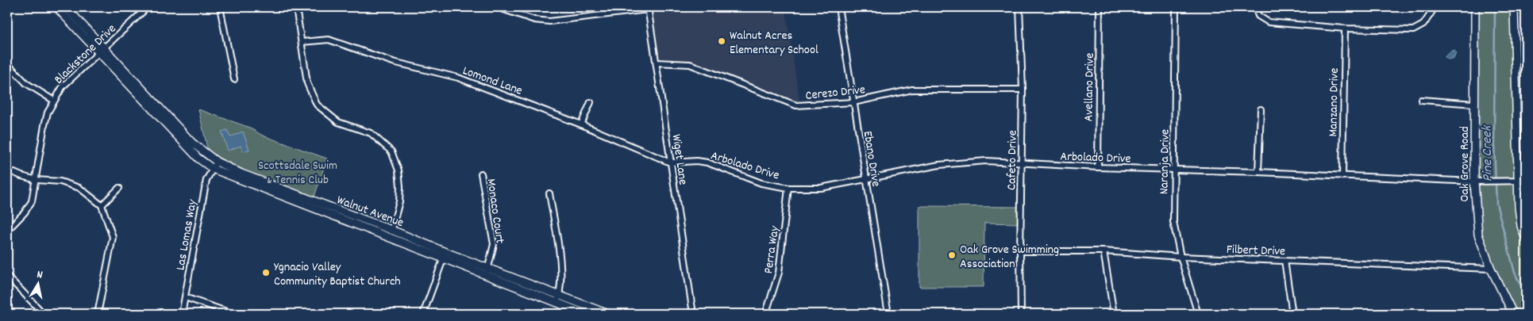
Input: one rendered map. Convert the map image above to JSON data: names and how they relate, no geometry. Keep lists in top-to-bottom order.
{
  "streets": {
    "street": [
      "Blackstone Drive",
      "Lomond Lane",
      "Avellano Drive",
      "Cerezo Drive",
      "Manzano Drive",
      "Arbolado Drive",
      "Ebano Drive",
      "Wiget Lane",
      "Cafeto Drive",
      "Naranja Drive",
      "Oak Grove Road",
      "Walnut Avenue",
      "Monaco Court",
      "Las Lomas Way",
      "Filbert Drive",
      "Perra Way"
    ]
  },
  "crossings": [
    ["Blackstone Drive", "Walnut Avenue"],
    ["Lomond Lane", "Arbolado Drive"],
    ["Lomond Lane", "Wiget Lane"],
    ["Avellano Drive", "Arbolado Drive"],
    ["Cerezo Drive", "Ebano Drive"],
    ["Cerezo Drive", "Wiget Lane"],
    ["Cerezo Drive", "Cafeto Drive"],
    ["Manzano Drive", "Arbolado Drive"],
    ["Arbolado Drive", "Ebano Drive"],
    ["Arbolado Drive", "Wiget Lane"],
    ["Arbolado Drive", "Cafeto Drive"],
    ["Arbolado Drive", "Naranja Drive"],
    ["Arbolado Drive", "Oak Grove Road"],
    ["Arbolado Drive", "Perra Way"],
    ["Cafeto Drive", "Filbert Drive"],
    ["Naranja Drive", "Filbert Drive"],
    ["Oak Grove Road", "Filbert Drive"],
    ["Walnut Avenue", "Monaco Court"],
    ["Walnut Avenue", "Las Lomas Way"]
  ],
  "water": ["Pine Creek"],
  "parks": ["Scottsdale Swim & Tennis Club"],
  "places": ["Walnut Acres Elementary School", "Oak Grove Swimming Association", "Ygnacio Valley Community Baptist Church"],
  "north": "top"
}
